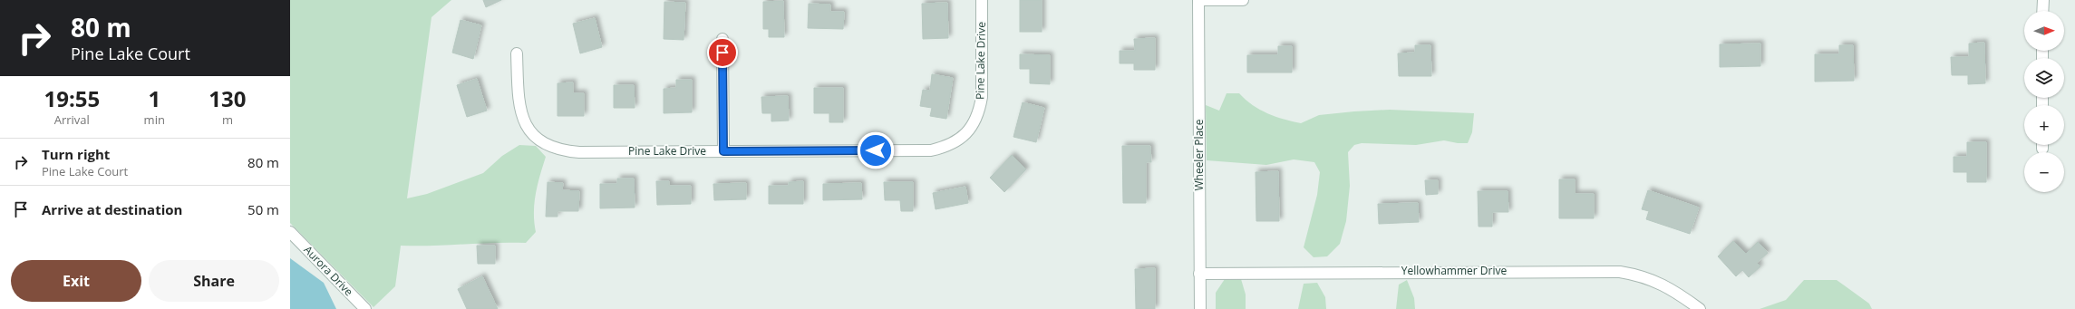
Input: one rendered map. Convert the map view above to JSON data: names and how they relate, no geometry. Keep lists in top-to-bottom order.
{
  "streets": {
    "street": [
      "Pine Lake Drive",
      "Wheeler Place",
      "Aurora Drive",
      "Yellowhammer Drive"
    ]
  },
  "crossings": [
    ["Wheeler Place", "Yellowhammer Drive"]
  ],
  "north": "right",
  "page": {
    "turn": ["80 m", "Pine Lake Court"],
    "map_buttons": ["+", "−"],
    "eta": [
      "19:55",
      "Arrival",
      "1",
      "min",
      "130",
      "m"
    ],
    "list": [
      {
        "name": "Turn right",
        "note": "Pine Lake Court",
        "value": "80 m"
      },
      {
        "name": "Arrive at destination",
        "value": "50 m"
      }
    ],
    "buttons": ["Exit", "Share"]
  }
}
